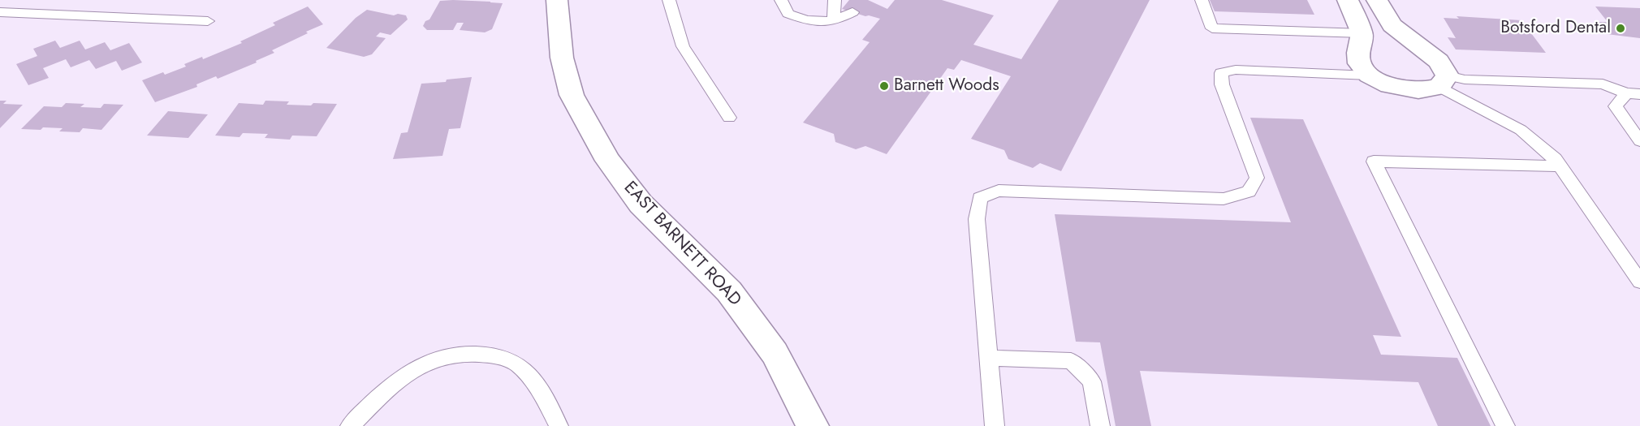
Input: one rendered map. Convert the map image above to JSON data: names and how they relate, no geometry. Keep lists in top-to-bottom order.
{
  "streets": {
    "main road": ["EAST BARNETT ROAD"]
  },
  "places": ["Botsford Dental", "Barnett Woods"]
}
